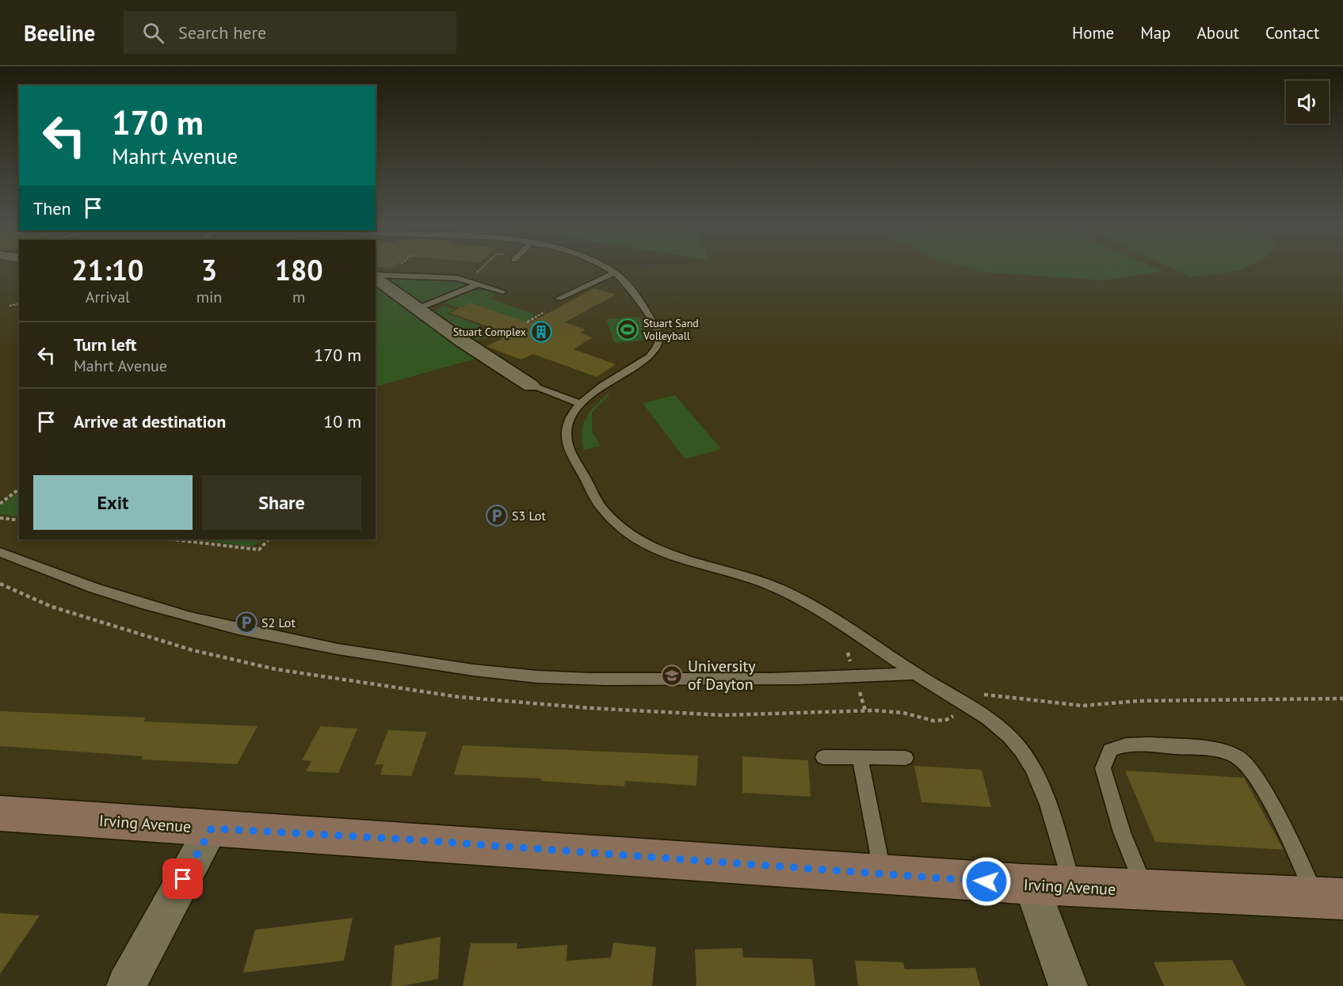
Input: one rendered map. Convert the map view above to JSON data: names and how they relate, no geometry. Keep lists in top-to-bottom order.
{
  "streets": {
    "street": ["Irving Avenue"]
  },
  "places": {
    "sports": ["Stuart Sand Volleyball"],
    "building": ["Stuart Complex"],
    "parking": ["S3 Lot", "S2 Lot"],
    "school or university": ["University of Dayton"]
  },
  "page": {
    "header": "Beeline",
    "search": "Search here",
    "nav": [
      "Home",
      "Map",
      "About",
      "Contact"
    ],
    "turn": ["170 m", "Mahrt Avenue"],
    "then": "Then",
    "eta": [
      "21:10",
      "Arrival",
      "3",
      "min",
      "180",
      "m"
    ],
    "list": [
      {
        "name": "Turn left",
        "note": "Mahrt Avenue",
        "value": "170 m"
      },
      {
        "name": "Arrive at destination",
        "value": "10 m"
      }
    ],
    "buttons": ["Exit", "Share"]
  }
}
